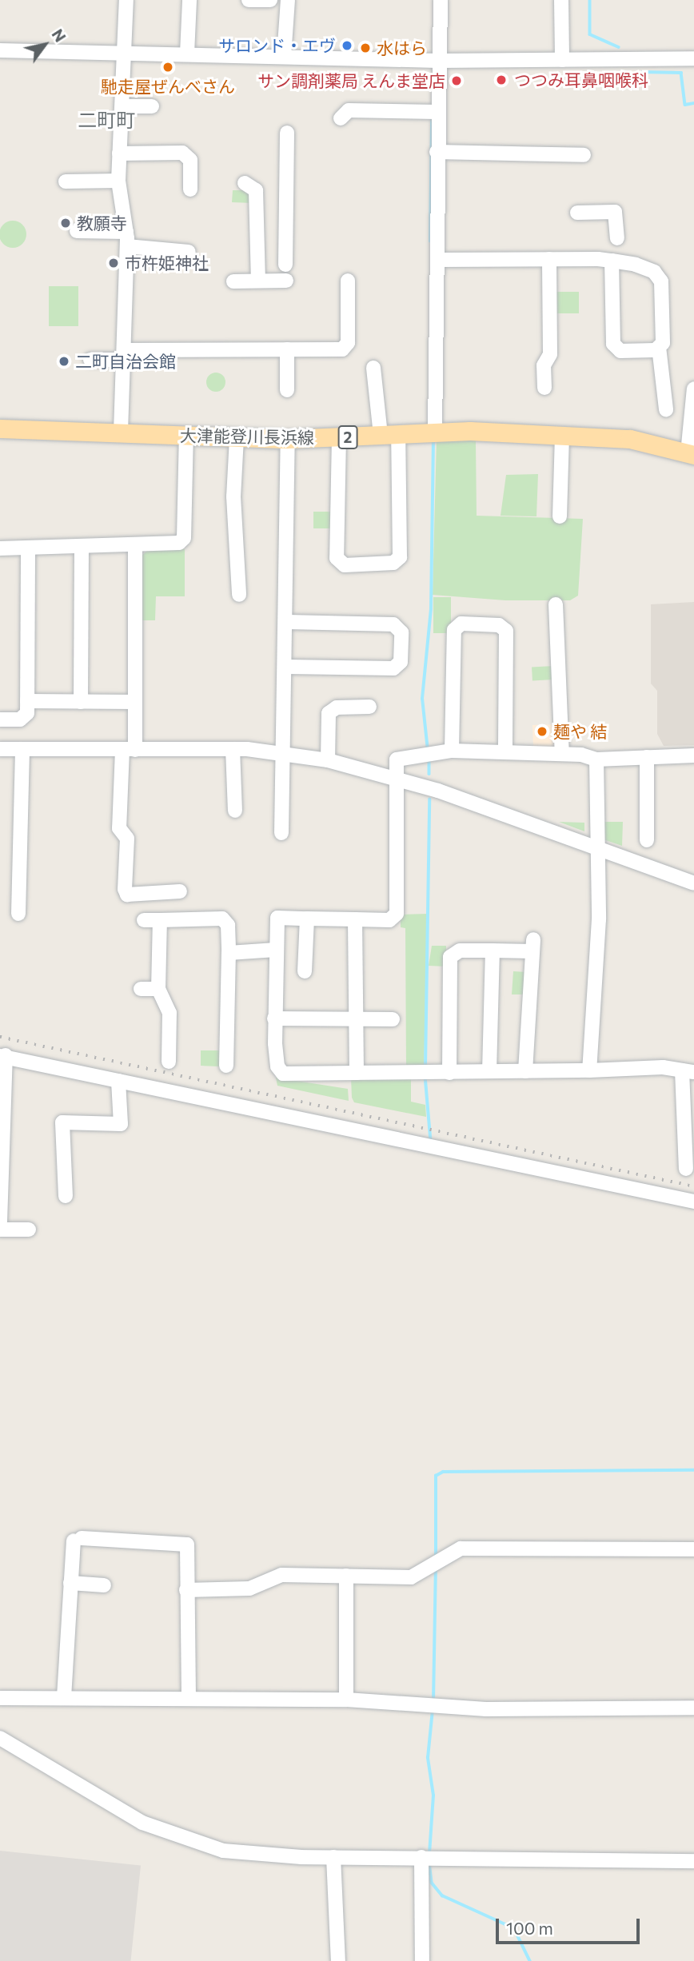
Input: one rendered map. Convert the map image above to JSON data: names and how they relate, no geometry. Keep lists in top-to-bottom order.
{
  "streets": {
    "main road": ["大津能登川長浜線", "2"]
  },
  "districts": ["二町町"],
  "places": [
    "サロンド・エヴ",
    "水はら",
    "馳走屋ぜんべさん",
    "つつみ耳鼻咽喉科",
    "サン調剤薬局 えんま堂店",
    "教願寺",
    "市杵姫神社",
    "二町自治会館",
    "麺や 結"
  ],
  "scale_bar": "100 m",
  "north": "top right"
}
